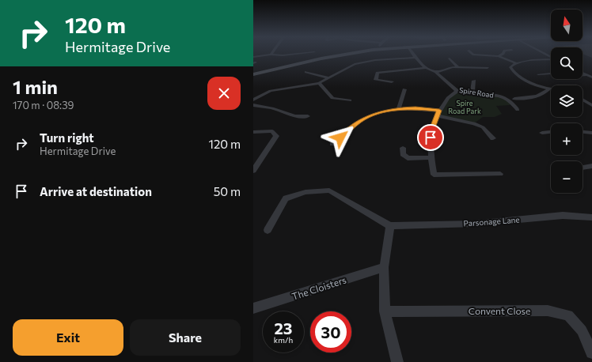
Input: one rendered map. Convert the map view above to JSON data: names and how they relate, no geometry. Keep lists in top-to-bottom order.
{
  "streets": {
    "street": [
      "Spire Road",
      "Parsonage Lane",
      "The Cloisters",
      "Convent Close"
    ]
  },
  "parks": ["Spire Road Park"],
  "north": "top",
  "page": {
    "turn": ["120 m", "Hermitage Drive"],
    "map_buttons": ["+", "−"],
    "heading": ["1 min", "170 m · 08:39"],
    "list": [
      {
        "name": "Turn right",
        "note": "Hermitage Drive",
        "value": "120 m"
      },
      {
        "name": "Arrive at destination",
        "value": "50 m"
      }
    ],
    "speed": "23 km/h",
    "limit": "30",
    "buttons": ["Exit", "Share"]
  }
}
